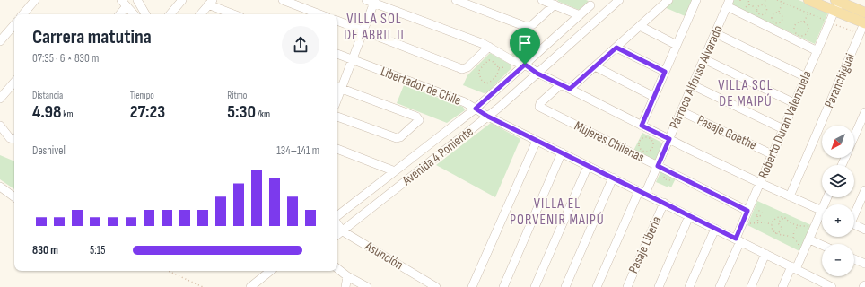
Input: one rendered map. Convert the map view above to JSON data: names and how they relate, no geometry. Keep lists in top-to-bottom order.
{
  "streets": {
    "street": [
      "Párroco Alfonso Alvarado",
      "Paranchiguai",
      "Libertador de Chile",
      "Roberto Duran Valenzuela",
      "Pasaje Goethe",
      "Mujeres Chilenas",
      "Avenida 4 Poniente",
      "Pasaje Liberia",
      "Asunción"
    ]
  },
  "crossings": [
    ["Párroco Alfonso Alvarado", "Libertador de Chile"],
    ["Párroco Alfonso Alvarado", "Pasaje Goethe"],
    ["Párroco Alfonso Alvarado", "Mujeres Chilenas"],
    ["Libertador de Chile", "Roberto Duran Valenzuela"],
    ["Libertador de Chile", "Avenida 4 Poniente"],
    ["Libertador de Chile", "Pasaje Liberia"],
    ["Roberto Duran Valenzuela", "Pasaje Goethe"],
    ["Roberto Duran Valenzuela", "Mujeres Chilenas"],
    ["Avenida 4 Poniente", "Asunción"]
  ],
  "districts": ["VILLA SOL DE ABRIL II", "VILLA SOL DE MAIPÚ", "VILLA EL PORVENIR MAIPÚ"],
  "north": "bottom left",
  "page": {
    "heading": ["Carrera matutina", "07:35 · 6 × 830 m"],
    "stats": [
      ["Distancia", "4.98 km"],
      ["Tiempo", "27:23"],
      ["Ritmo", "5:30 /km"]
    ],
    "map_buttons": ["+", "−"],
    "chart": ["Desnivel", "134–141 m"],
    "list": [
      {
        "name": "830 m",
        "note": "5:15"
      }
    ]
  }
}
